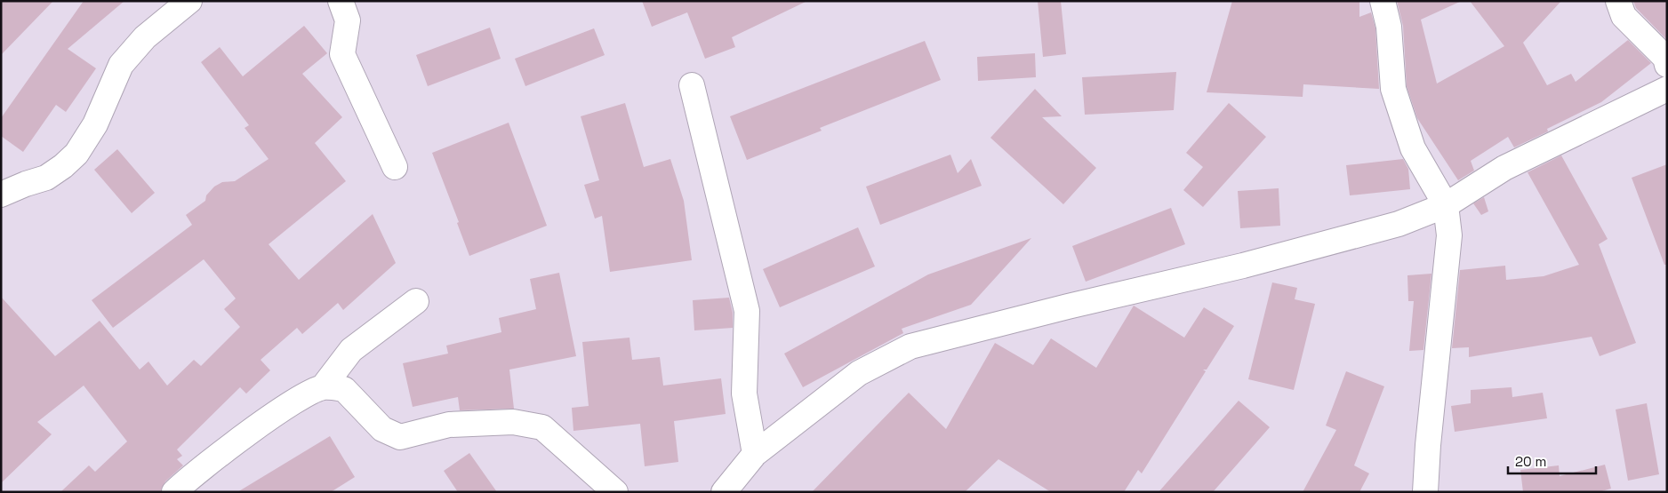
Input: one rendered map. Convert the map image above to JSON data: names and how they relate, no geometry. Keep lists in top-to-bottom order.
{
  "scale_bar": "20 m"
}
